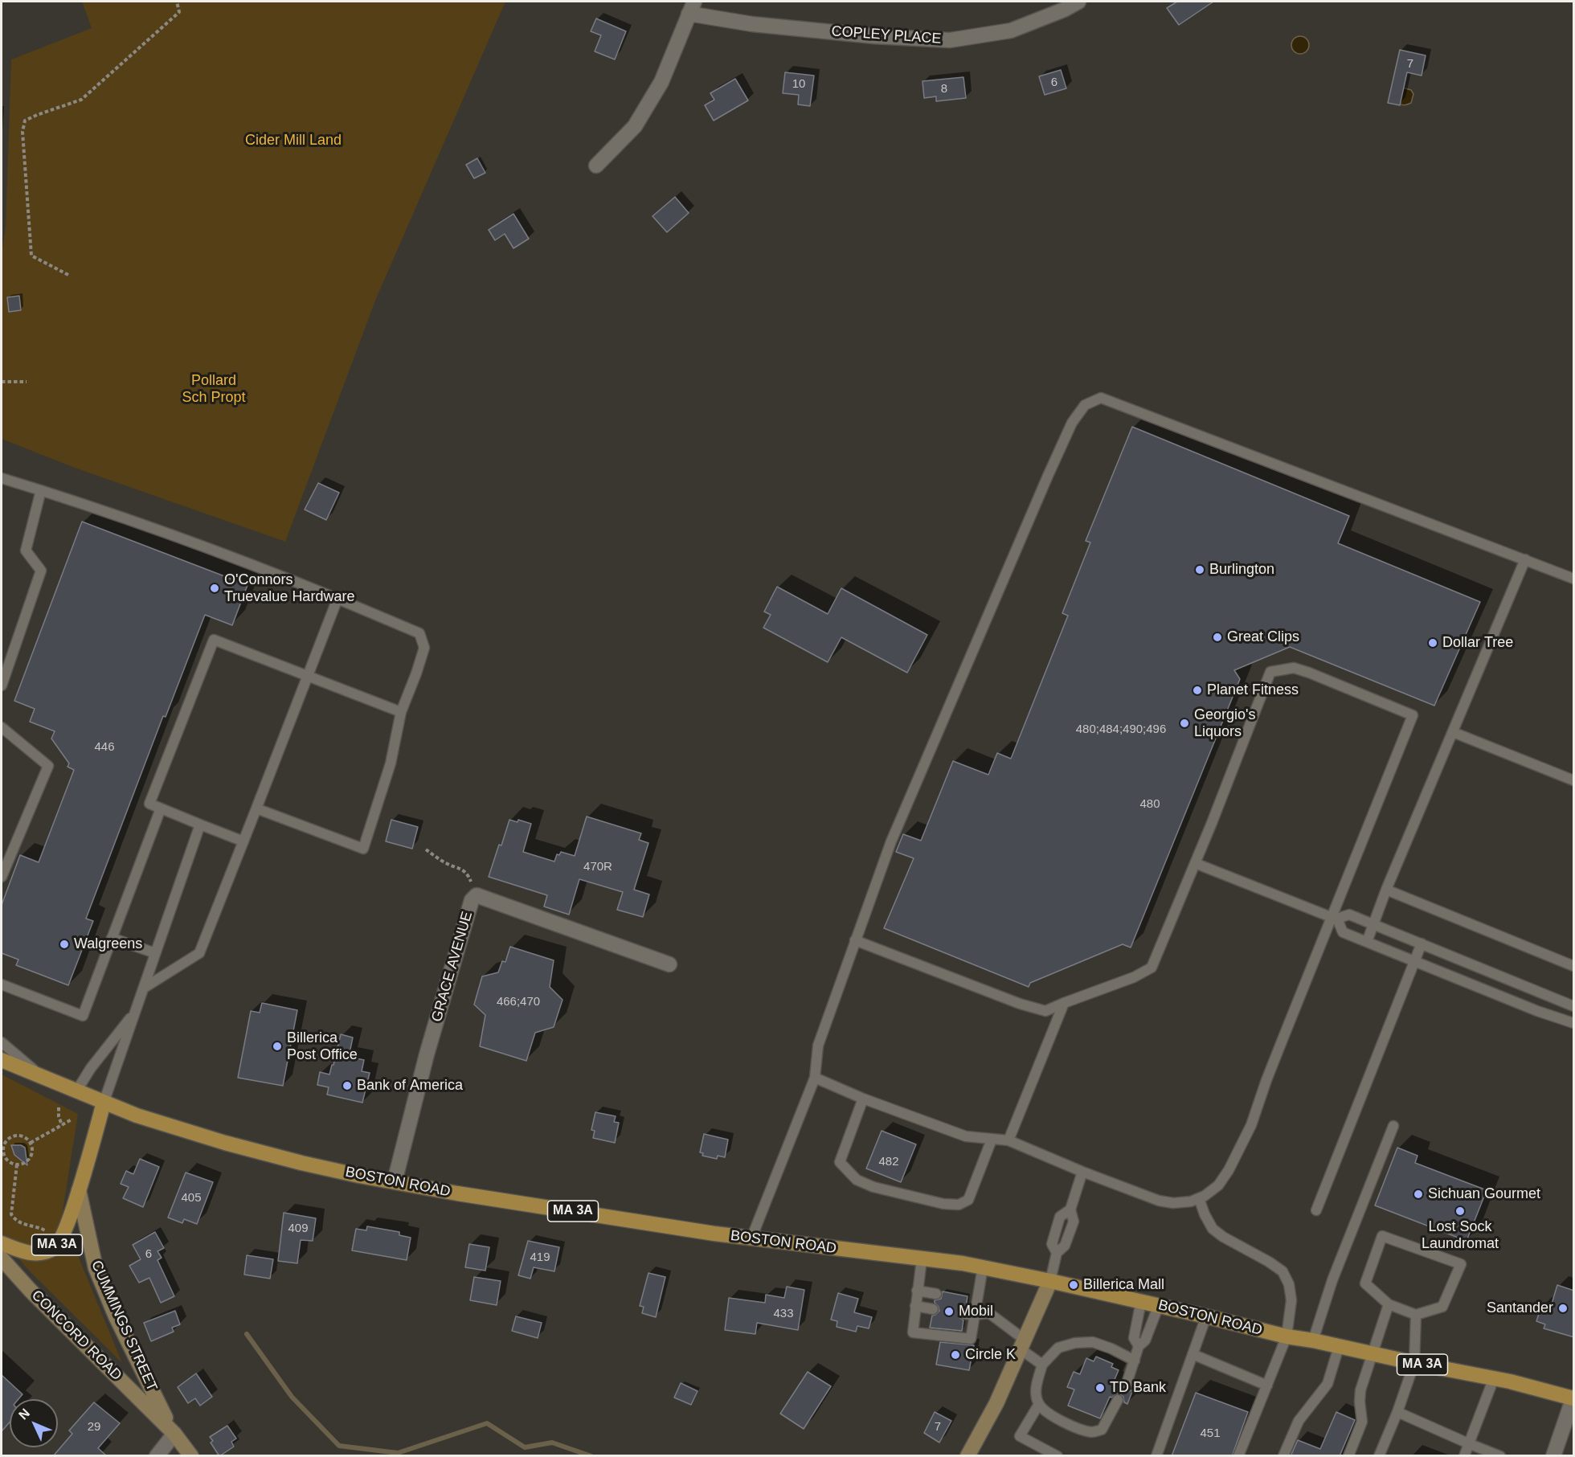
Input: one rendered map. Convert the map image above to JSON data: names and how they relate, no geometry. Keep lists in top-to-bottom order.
{
  "streets": {
    "main road": [
      "BOSTON ROAD",
      "MA 3A",
      "CUMMINGS STREET",
      "CONCORD ROAD"
    ],
    "street": ["COPLEY PLACE", "GRACE AVENUE"]
  },
  "crossings": [
    ["GRACE AVENUE", "BOSTON ROAD"],
    ["BOSTON ROAD", "CUMMINGS STREET"],
    ["MA 3A", "CUMMINGS STREET"],
    ["CUMMINGS STREET", "CONCORD ROAD"]
  ],
  "parks": ["Cider Mill Land", "Pollard Sch Propt"],
  "places": [
    "Burlington",
    "O'Connors Truevalue Hardware",
    "Great Clips",
    "Dollar Tree",
    "Planet Fitness",
    "Georgio's Liquors",
    "Walgreens",
    "Billerica Post Office",
    "Bank of America",
    "Sichuan Gourmet",
    "Lost Sock Laundromat",
    "Billerica Mall",
    "Santander",
    "Mobil",
    "Circle K",
    "TD Bank"
  ],
  "house_numbers": [
    "7",
    "6",
    "10",
    "8",
    "480;484;490;496",
    "446",
    "480",
    "470R",
    "466;470",
    "482",
    "405",
    "409",
    "6",
    "419",
    "433",
    "29",
    "7",
    "451"
  ],
  "north": "top left"
}
